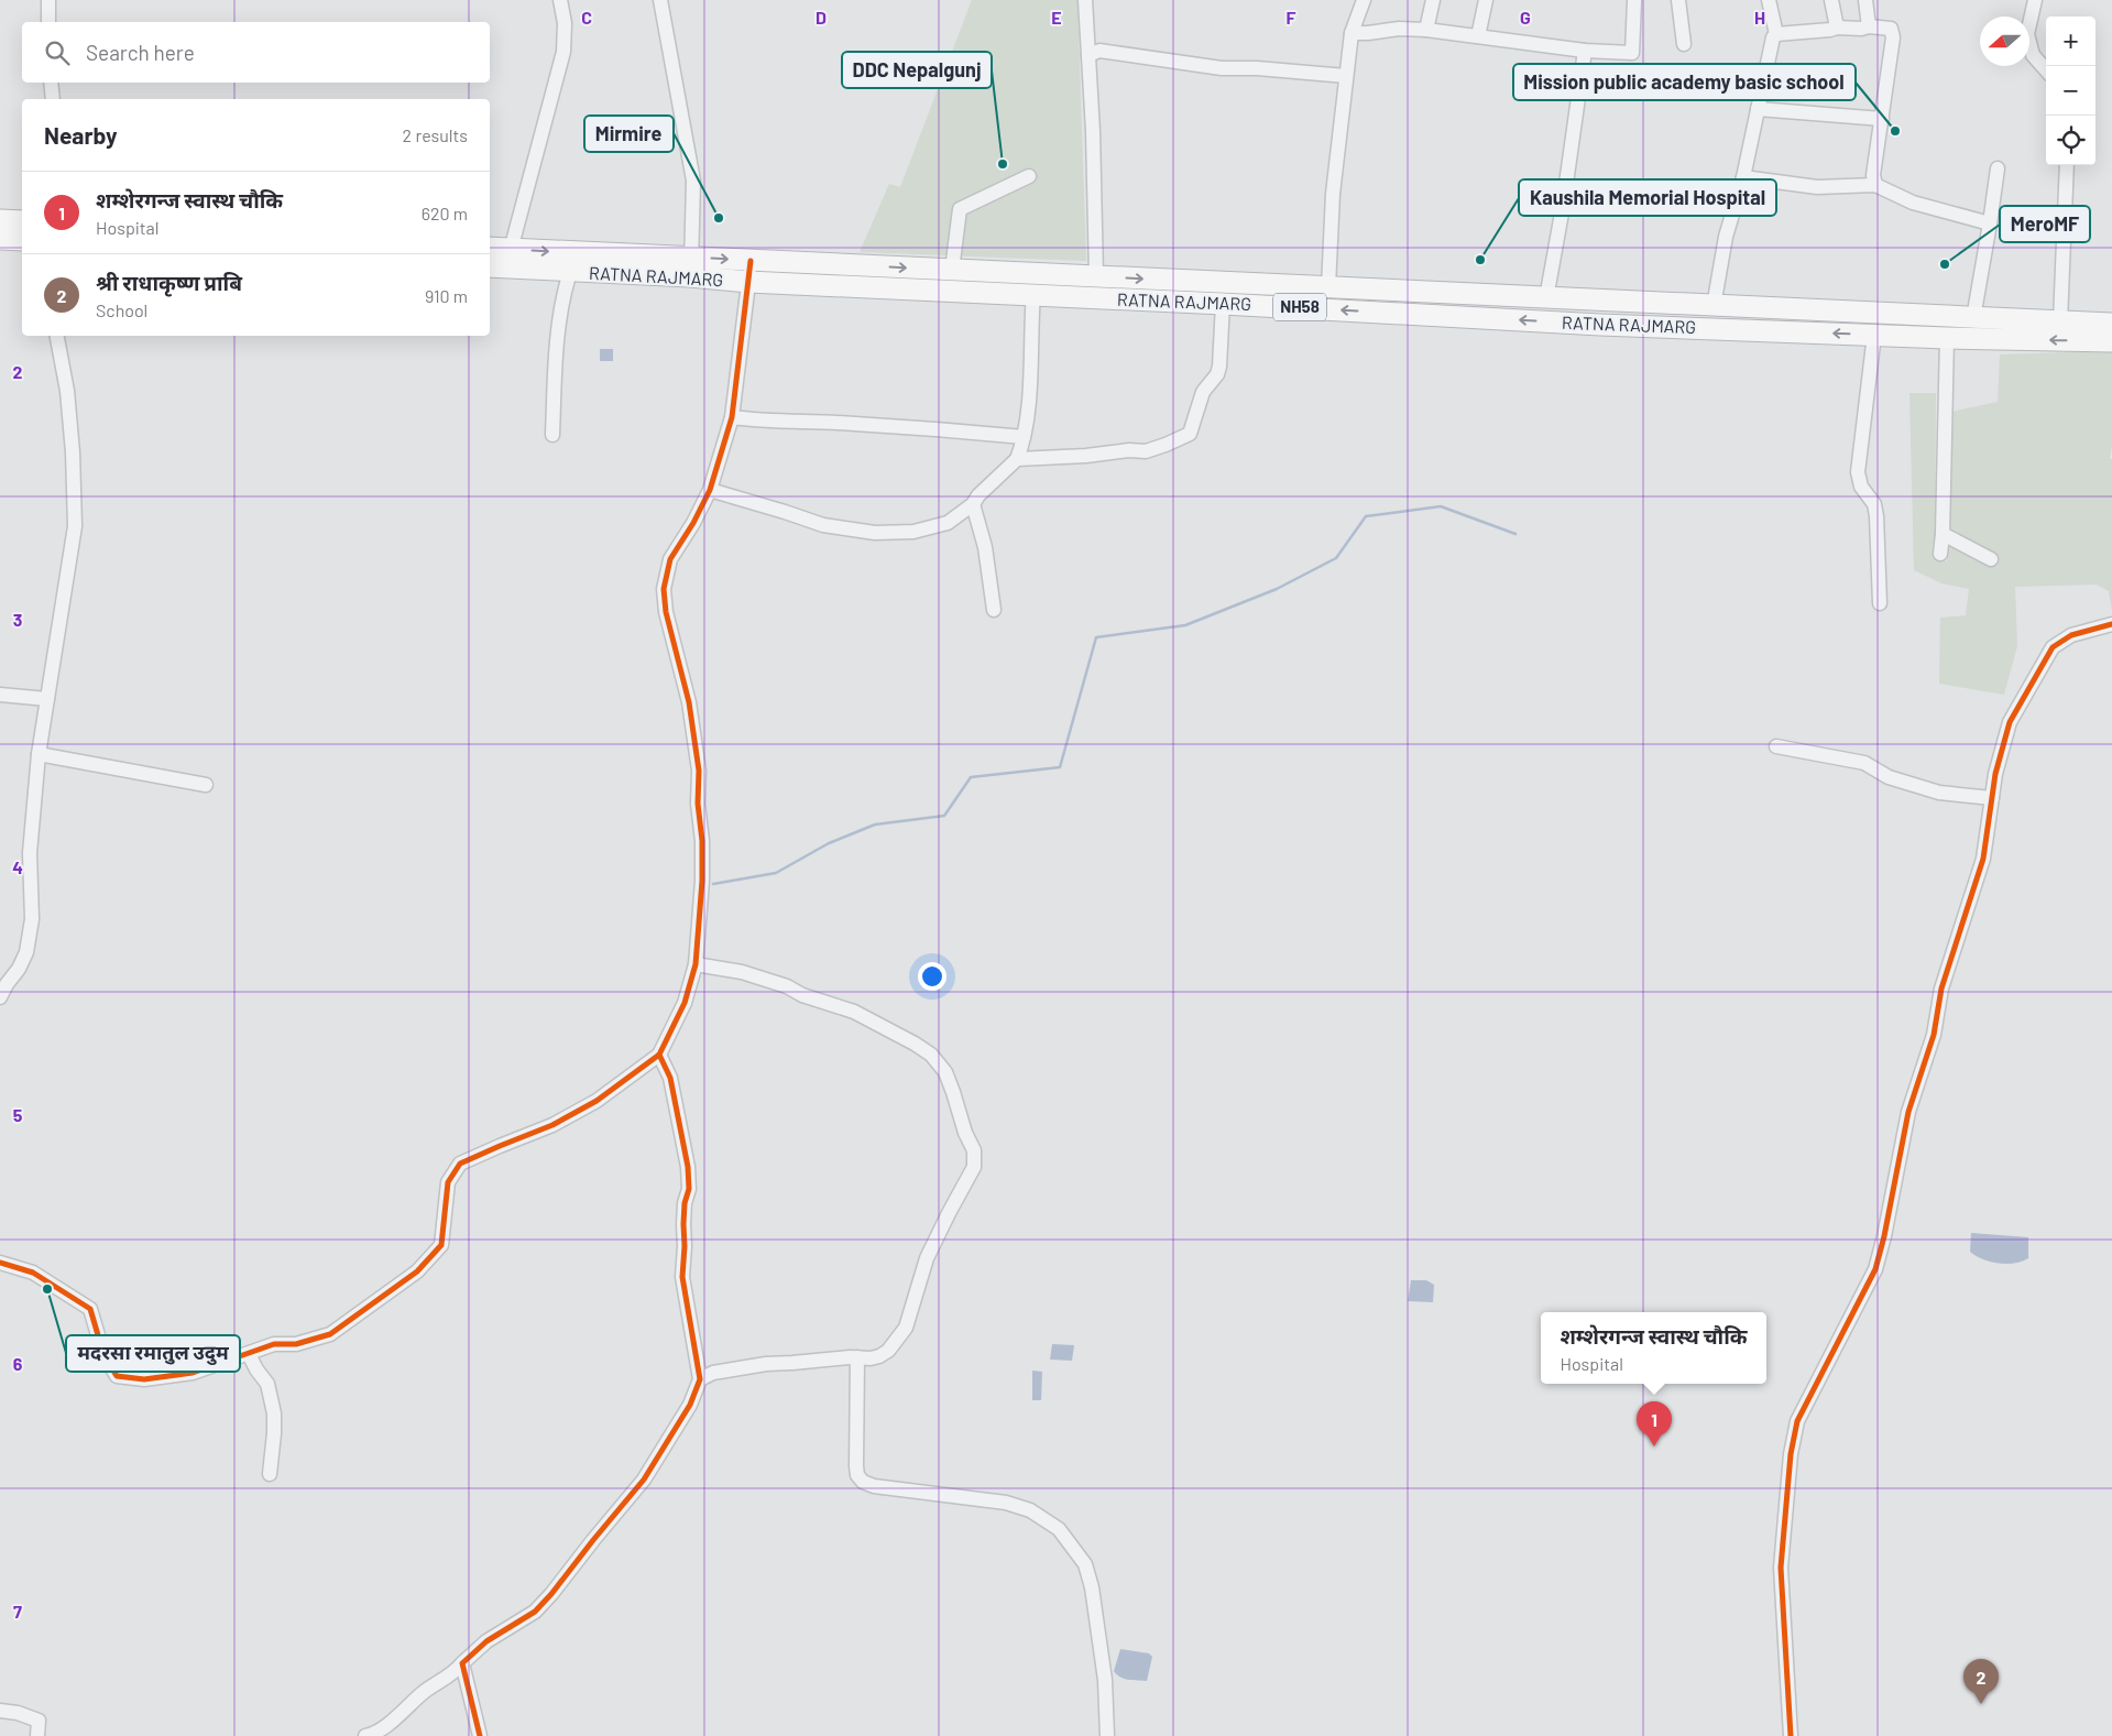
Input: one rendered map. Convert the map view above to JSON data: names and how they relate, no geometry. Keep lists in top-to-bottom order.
{
  "streets": {
    "highway": ["RATNA RAJMARG", "NH58"]
  },
  "places": [
    "Mission public academy basic school",
    "DDC Nepalgunj",
    "Mirmire",
    "Kaushila Memorial Hospital",
    "MeroMF",
    "मदरसा रमातुल उदुम"
  ],
  "north": "left",
  "page": {
    "map_buttons": ["+", "−"],
    "search": "Search here",
    "heading": ["Nearby", "2 results"],
    "list": [
      {
        "mark": "1",
        "name": "शम्शेरगन्ज स्वास्थ चौकि",
        "note": "Hospital",
        "value": "620 m"
      },
      {
        "mark": "2",
        "name": "श्री राधाकृष्ण प्राबि",
        "note": "School",
        "value": "910 m"
      }
    ],
    "popup": ["शम्शेरगन्ज स्वास्थ चौकि", "Hospital"],
    "pins": ["1", "2"]
  },
  "grid": {
    "columns": [
      "C",
      "D",
      "E",
      "F",
      "G",
      "H"
    ],
    "rows": [
      "2",
      "3",
      "4",
      "5",
      "6",
      "7"
    ]
  }
}
